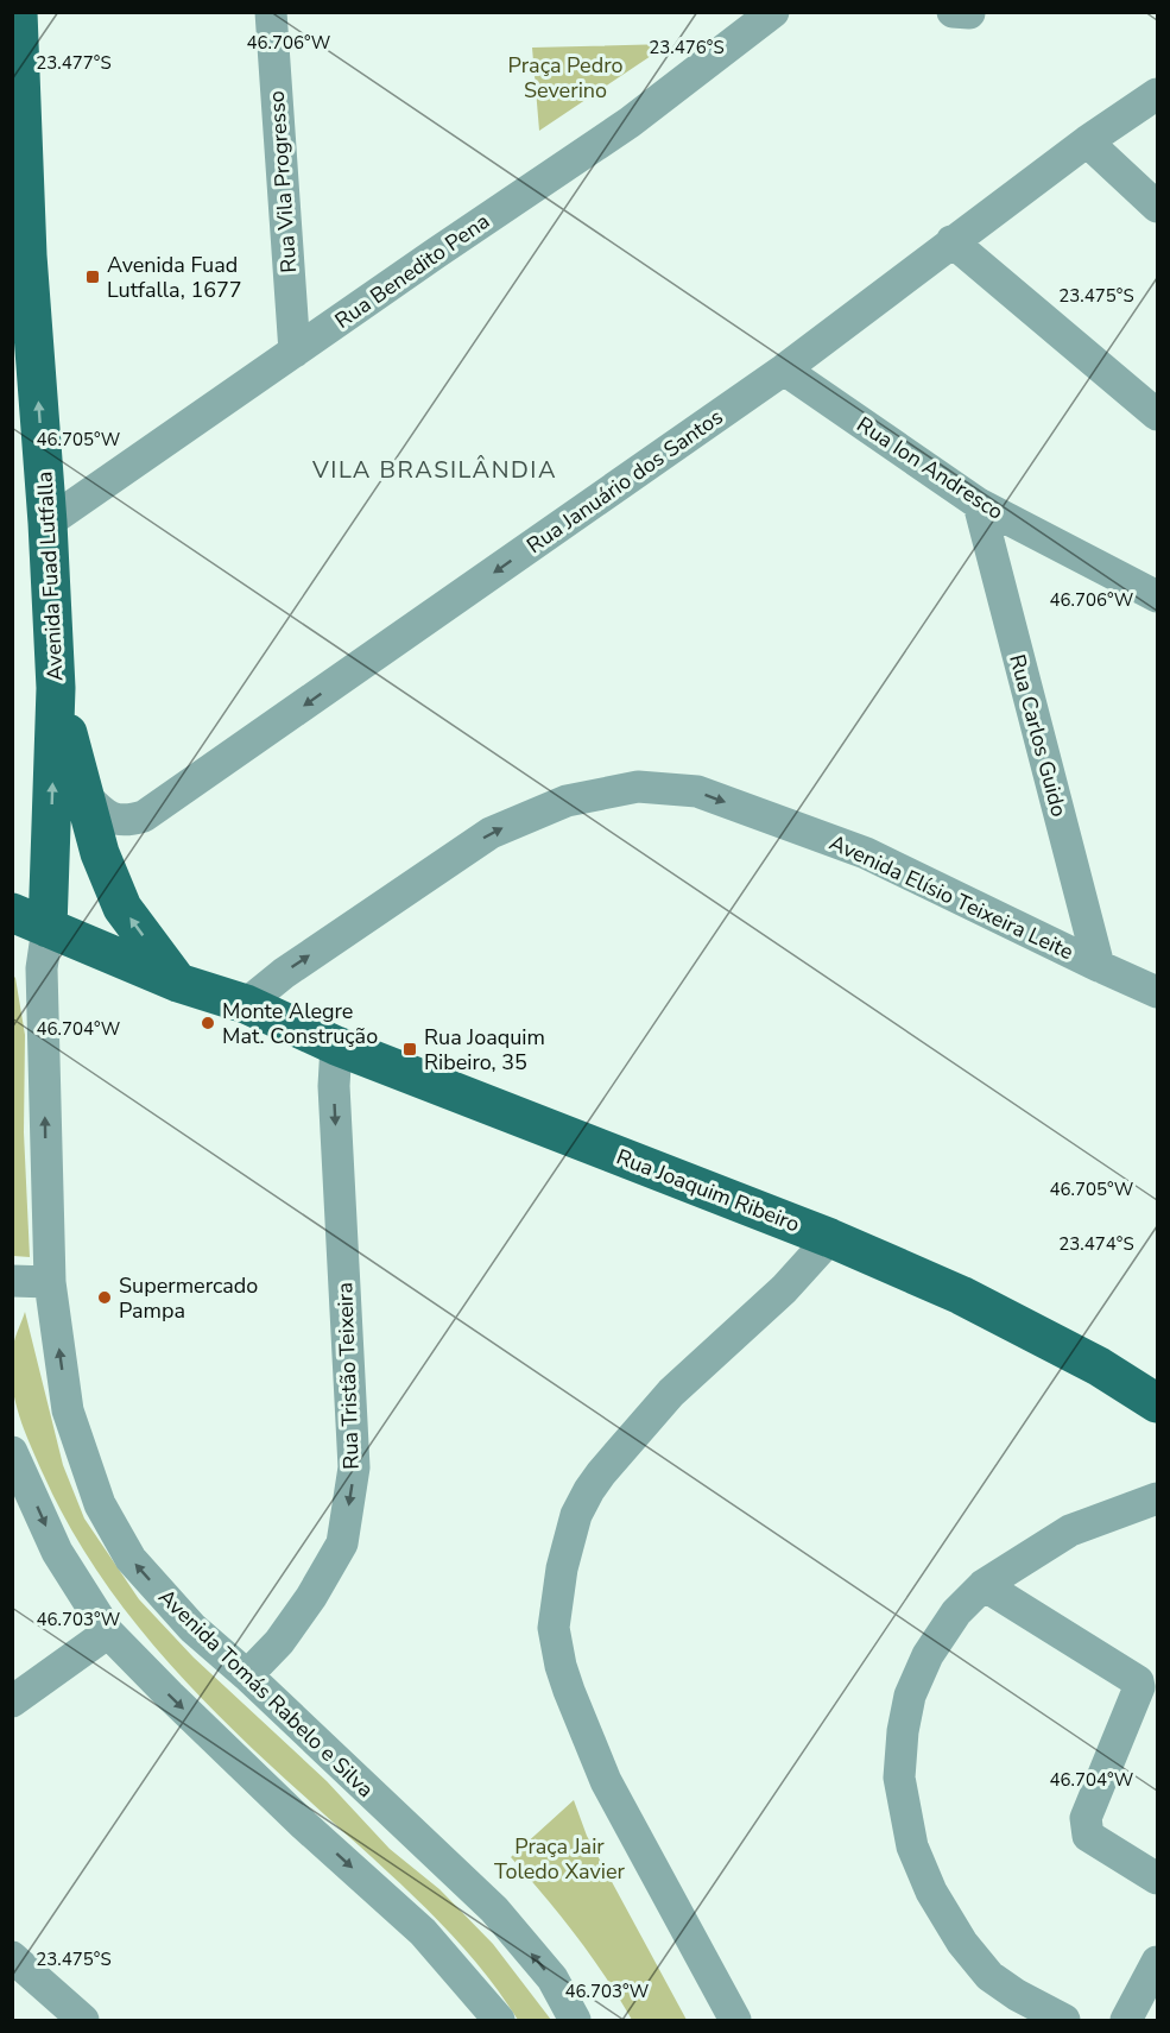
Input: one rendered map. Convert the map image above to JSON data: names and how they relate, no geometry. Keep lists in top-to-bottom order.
{
  "streets": {
    "main road": ["Avenida Fuad Lutfalla", "Rua Joaquim Ribeiro"],
    "street": [
      "Rua Vila Progresso",
      "Rua Benedito Pena",
      "Rua Ion Andresco",
      "Rua Januário dos Santos",
      "Rua Carlos Guido",
      "Avenida Elísio Teixeira Leite",
      "Rua Tristão Teixeira",
      "Avenida Tomás Rabelo e Silva"
    ]
  },
  "crossings": [
    ["Rua Vila Progresso", "Rua Benedito Pena"],
    ["Rua Benedito Pena", "Avenida Fuad Lutfalla"],
    ["Rua Ion Andresco", "Rua Januário dos Santos"],
    ["Rua Ion Andresco", "Rua Carlos Guido"],
    ["Avenida Fuad Lutfalla", "Avenida Tomás Rabelo e Silva"],
    ["Rua Carlos Guido", "Avenida Elísio Teixeira Leite"],
    ["Avenida Elísio Teixeira Leite", "Rua Joaquim Ribeiro"],
    ["Rua Joaquim Ribeiro", "Rua Tristão Teixeira"],
    ["Rua Tristão Teixeira", "Avenida Tomás Rabelo e Silva"]
  ],
  "one_way": [
    "Rua Januário dos Santos",
    "Avenida Fuad Lutfalla",
    "Avenida Elísio Teixeira Leite",
    "Rua Tristão Teixeira"
  ],
  "districts": ["VILA BRASILÂNDIA"],
  "parks": ["Praça Pedro Severino", "Praça Jair Toledo Xavier"],
  "places": {
    "transit": ["Avenida Fuad Lutfalla, 1677", "Rua Joaquim Ribeiro, 35"],
    "other": ["Monte Alegre Mat. Construção", "Supermercado Pampa"]
  },
  "coordinates": [
    "46.706°W",
    "23.476°S",
    "23.477°S",
    "23.475°S",
    "46.705°W",
    "46.704°W",
    "23.474°S",
    "46.703°W"
  ]
}
